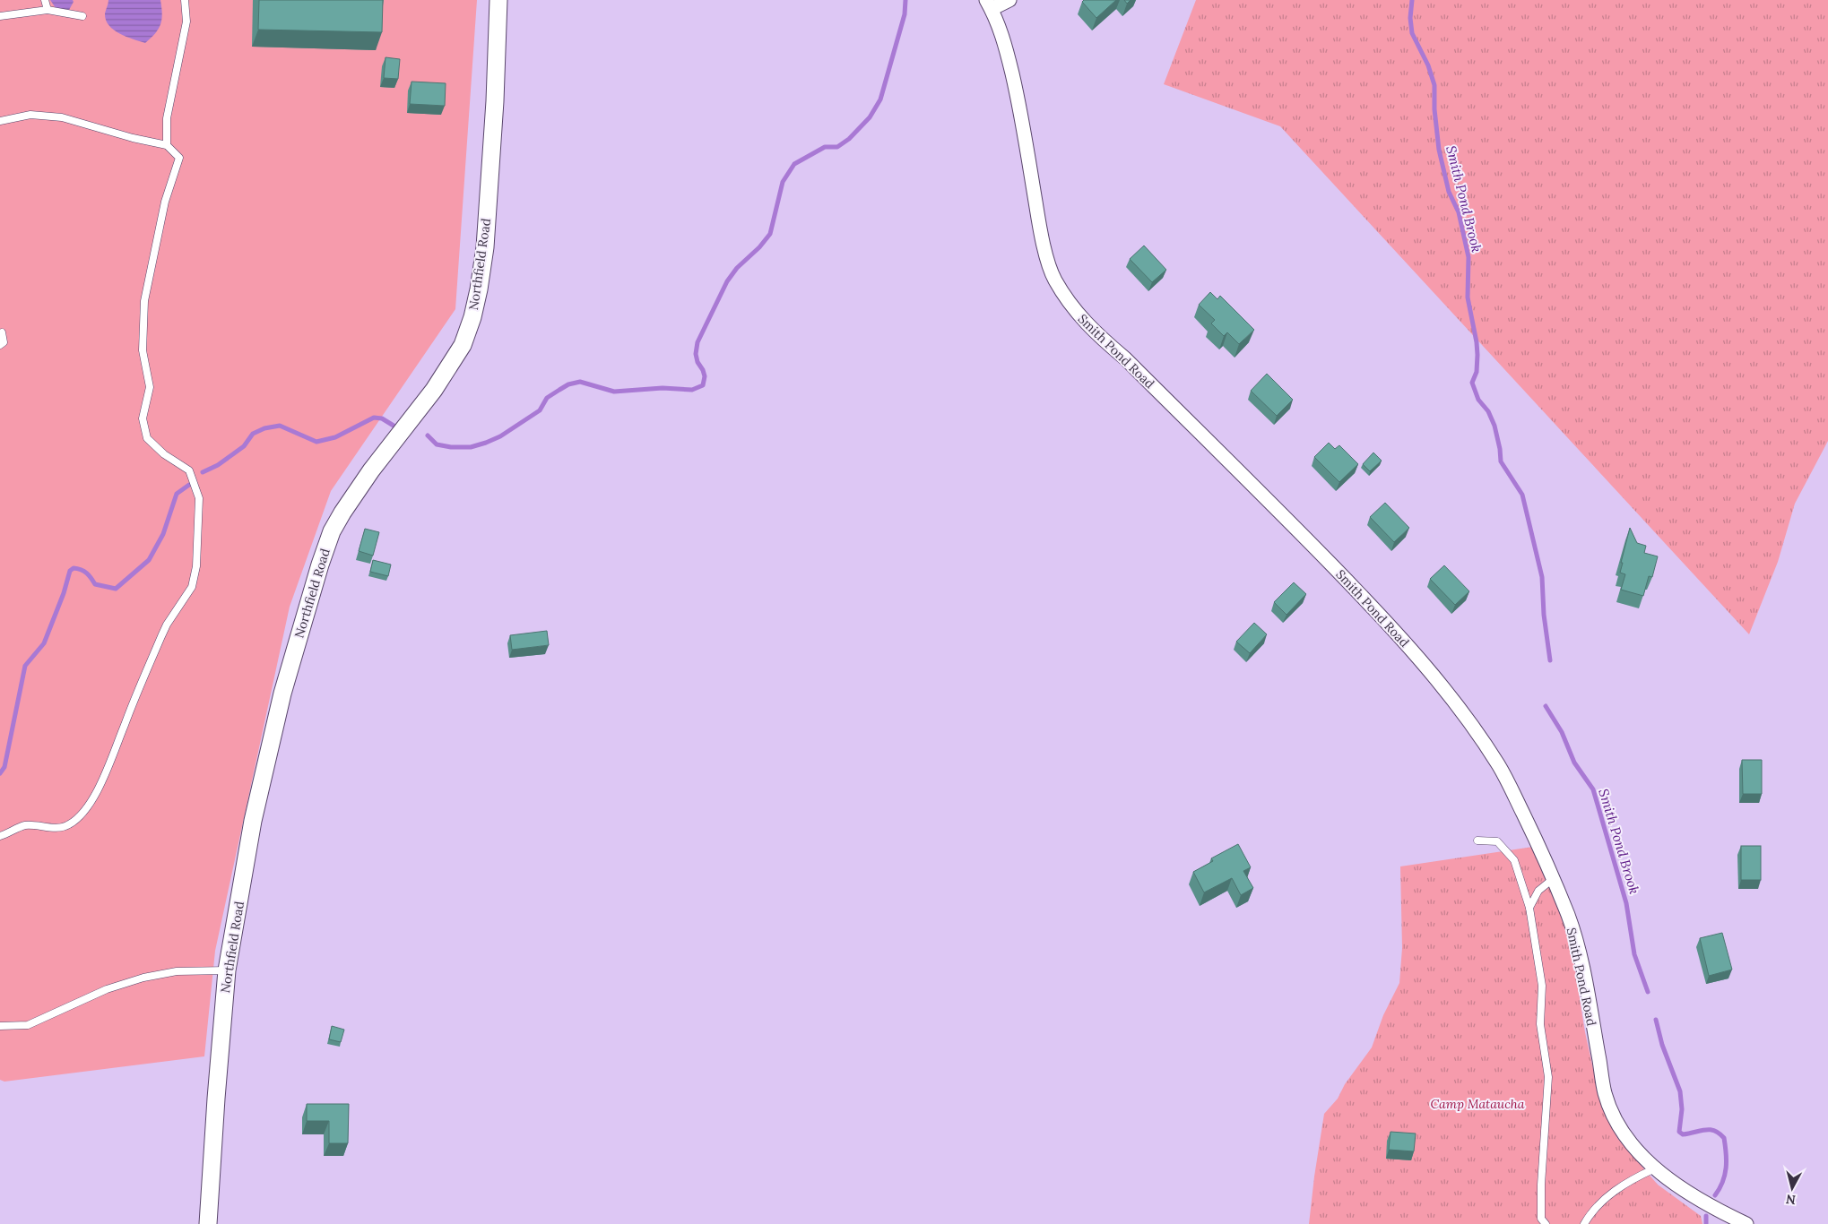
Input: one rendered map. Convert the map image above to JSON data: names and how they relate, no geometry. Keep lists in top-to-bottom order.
{
  "streets": {
    "street": ["Northfield Road", "Smith Pond Road"]
  },
  "water": ["Smith Pond Brook"],
  "parks": ["Camp Mataucha"],
  "north": "bottom"
}
